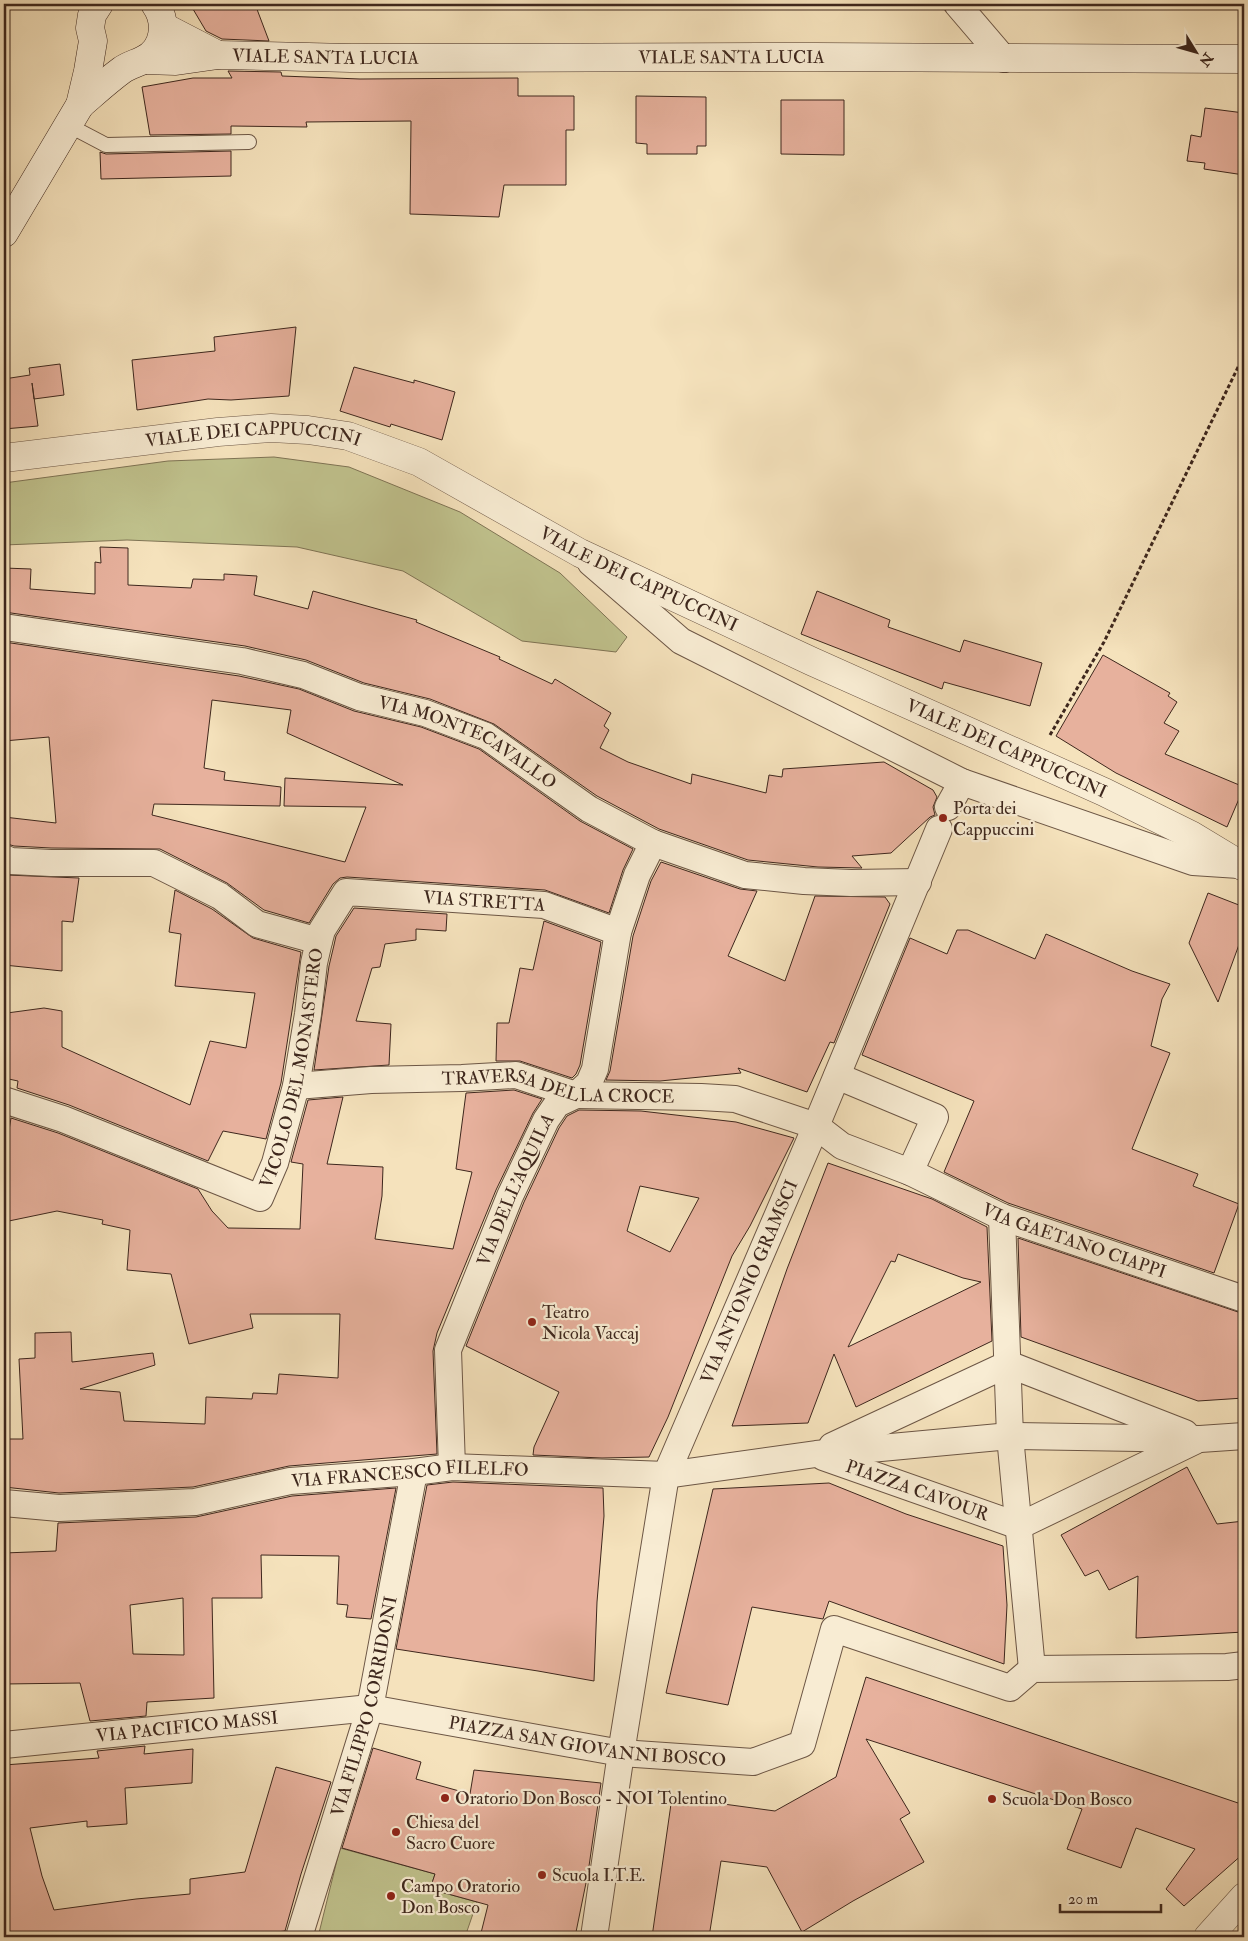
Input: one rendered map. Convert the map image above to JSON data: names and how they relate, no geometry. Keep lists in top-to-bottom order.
{
  "streets": {
    "main road": ["VIALE SANTA LUCIA", "VIALE DEI CAPPUCCINI"],
    "street": [
      "VIA MONTECAVALLO",
      "VIA STRETTA",
      "VICOLO DEL MONASTERO",
      "TRAVERSA DELLA CROCE",
      "VIA DELL'AQUILA",
      "VIA GAETANO CIAPPI",
      "VIA ANTONIO GRAMSCI",
      "VIA FRANCESCO FILELFO",
      "PIAZZA CAVOUR",
      "VIA FILIPPO CORRIDONI",
      "VIA PACIFICO MASSI",
      "PIAZZA SAN GIOVANNI BOSCO"
    ]
  },
  "crossings": [
    ["VIA MONTECAVALLO", "VIA DELL'AQUILA"],
    ["VIA MONTECAVALLO", "VIA ANTONIO GRAMSCI"],
    ["VIA STRETTA", "VICOLO DEL MONASTERO"],
    ["VIA STRETTA", "VIA DELL'AQUILA"],
    ["VICOLO DEL MONASTERO", "TRAVERSA DELLA CROCE"],
    ["TRAVERSA DELLA CROCE", "VIA DELL'AQUILA"],
    ["TRAVERSA DELLA CROCE", "VIA GAETANO CIAPPI"],
    ["TRAVERSA DELLA CROCE", "VIA ANTONIO GRAMSCI"],
    ["VIA DELL'AQUILA", "VIA FRANCESCO FILELFO"],
    ["VIA ANTONIO GRAMSCI", "VIA FRANCESCO FILELFO"],
    ["VIA ANTONIO GRAMSCI", "PIAZZA SAN GIOVANNI BOSCO"],
    ["VIA FRANCESCO FILELFO", "PIAZZA CAVOUR"],
    ["VIA FRANCESCO FILELFO", "VIA FILIPPO CORRIDONI"],
    ["VIA FILIPPO CORRIDONI", "VIA PACIFICO MASSI"],
    ["VIA FILIPPO CORRIDONI", "PIAZZA SAN GIOVANNI BOSCO"],
    ["VIA PACIFICO MASSI", "PIAZZA SAN GIOVANNI BOSCO"]
  ],
  "places": [
    "Porta dei Cappuccini",
    "Teatro Nicola Vaccaj",
    "Oratorio Don Bosco - NOI Tolentino",
    "Scuola Don Bosco",
    "Chiesa del Sacro Cuore",
    "Scuola I.T.E.",
    "Campo Oratorio Don Bosco"
  ],
  "scale_bar": "20 m",
  "north": "bottom right"
}
